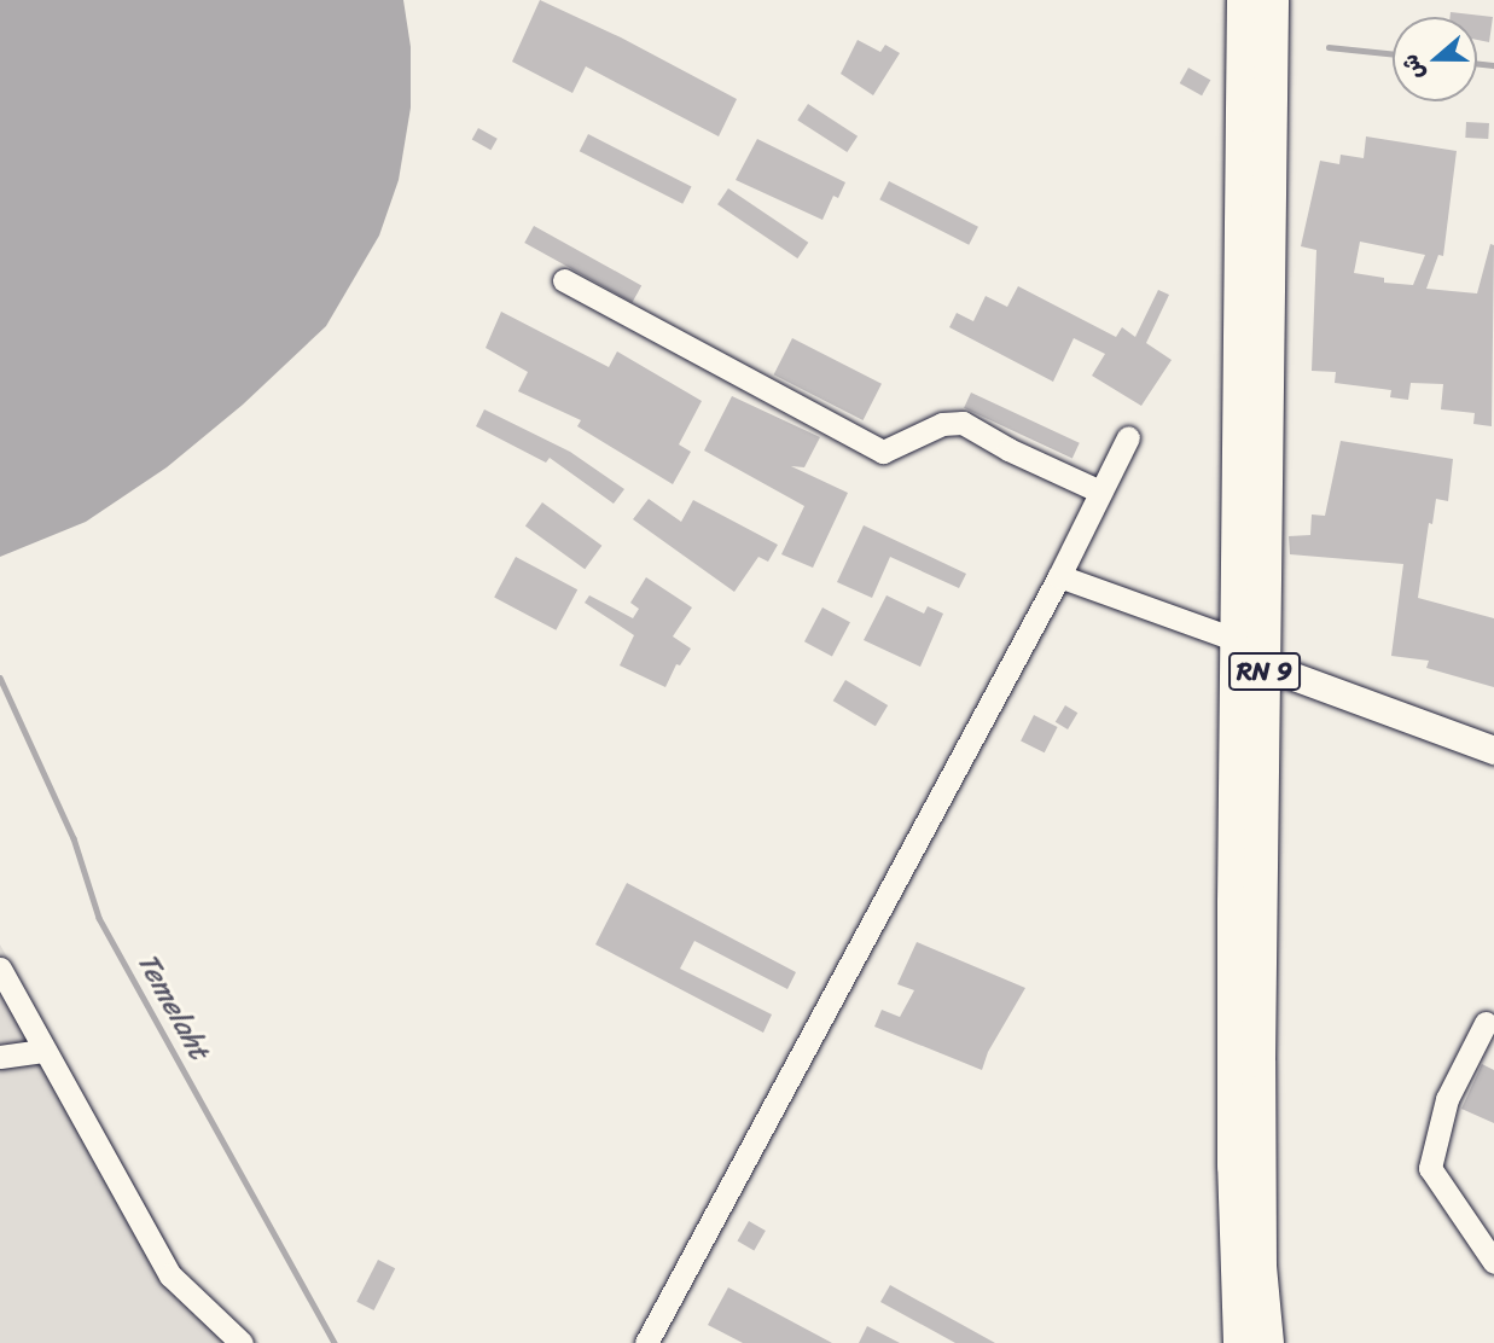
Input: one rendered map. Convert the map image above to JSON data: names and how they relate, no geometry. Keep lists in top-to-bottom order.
{
  "streets": {
    "highway": ["RN 9"]
  },
  "water": ["Temelaht"],
  "north": "left"
}
